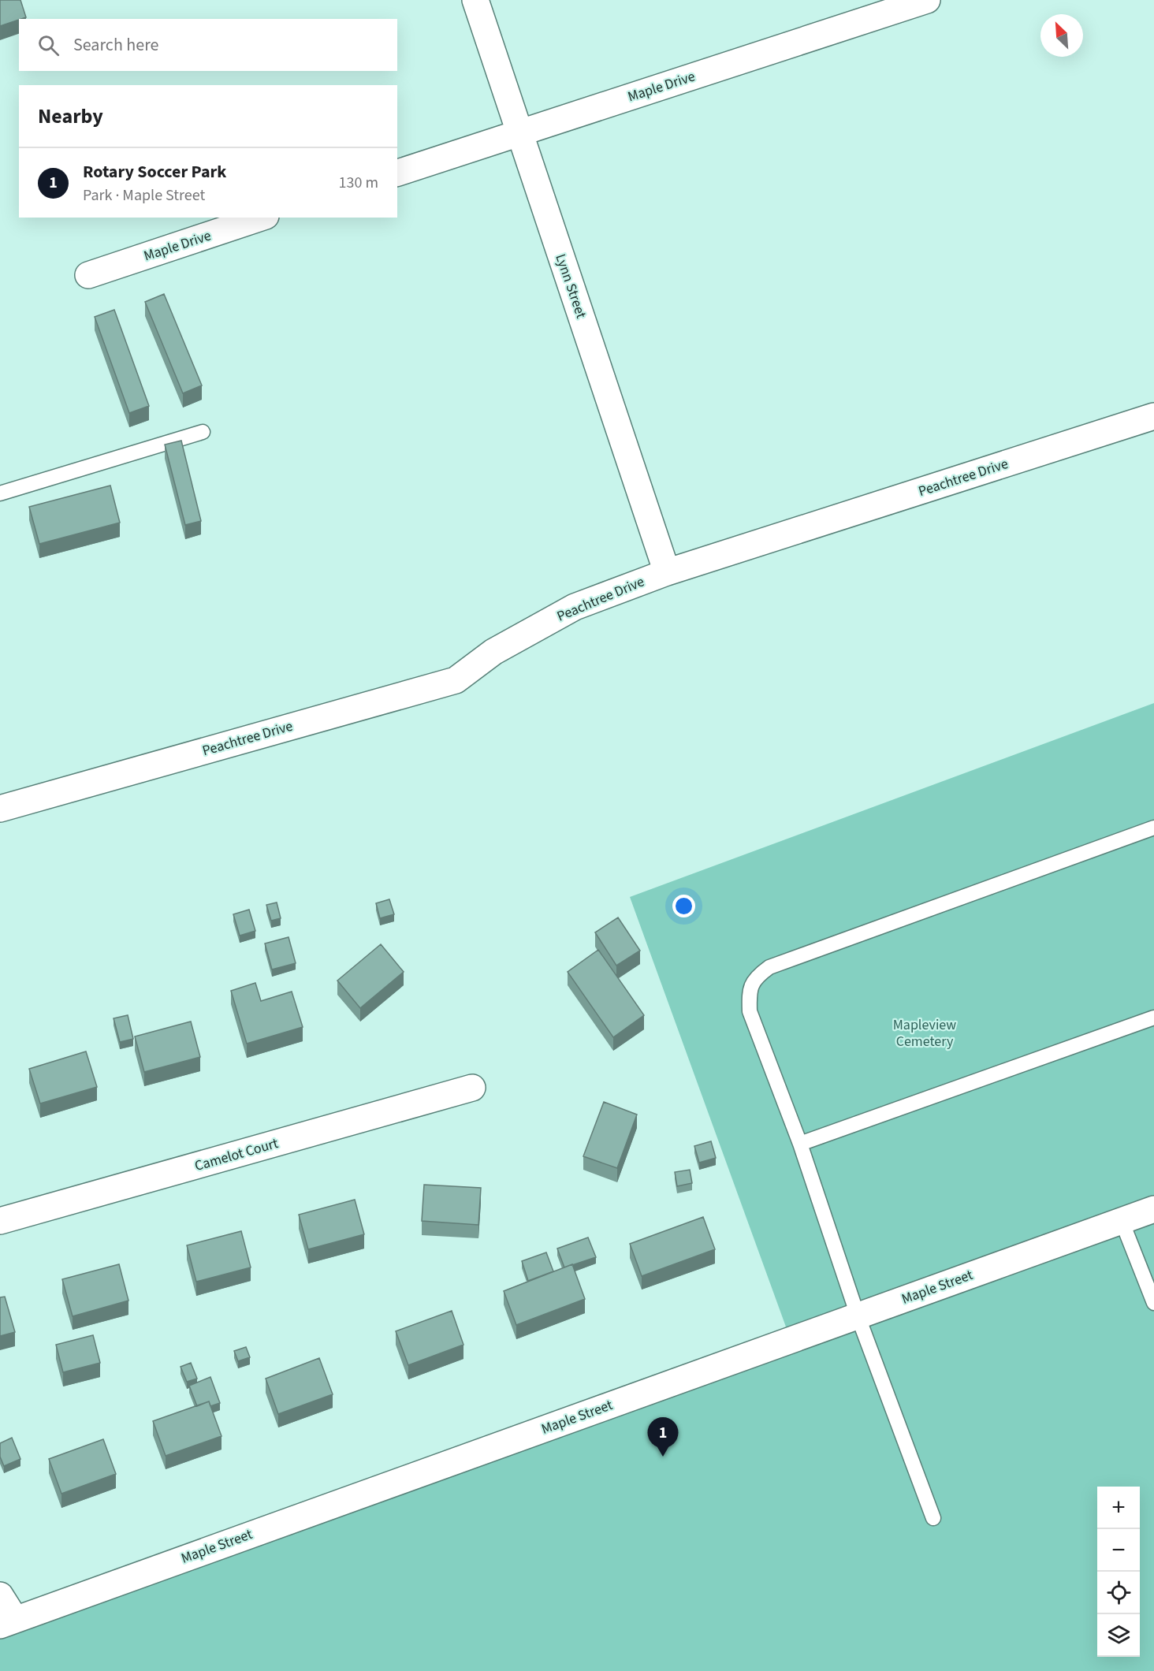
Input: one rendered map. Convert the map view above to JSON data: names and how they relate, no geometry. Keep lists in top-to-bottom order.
{
  "streets": {
    "street": [
      "Maple Drive",
      "Lynn Street",
      "Peachtree Drive",
      "Camelot Court",
      "Maple Street"
    ]
  },
  "crossings": [
    ["Maple Drive", "Lynn Street"],
    ["Lynn Street", "Peachtree Drive"]
  ],
  "parks": ["Mapleview Cemetery"],
  "north": "top left",
  "page": {
    "search": "Search here",
    "heading": "Nearby",
    "list": [
      {
        "mark": "1",
        "name": "Rotary Soccer Park",
        "note": "Park · Maple Street",
        "value": "130 m"
      }
    ],
    "pins": "1",
    "map_buttons": ["+", "−"]
  }
}
